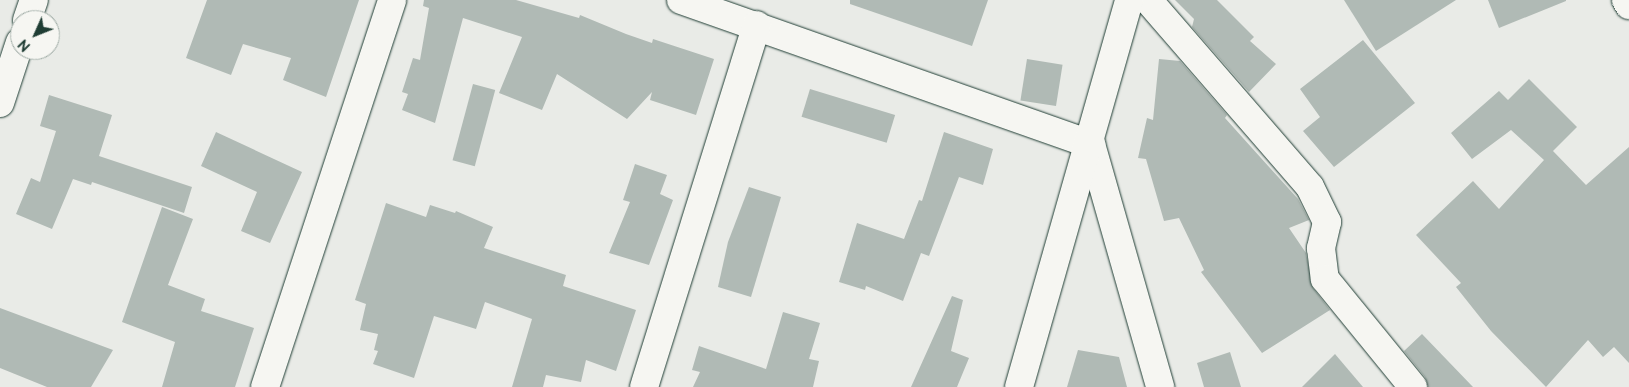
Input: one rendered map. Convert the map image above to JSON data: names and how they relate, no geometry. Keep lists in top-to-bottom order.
{
  "north": "bottom left"
}
